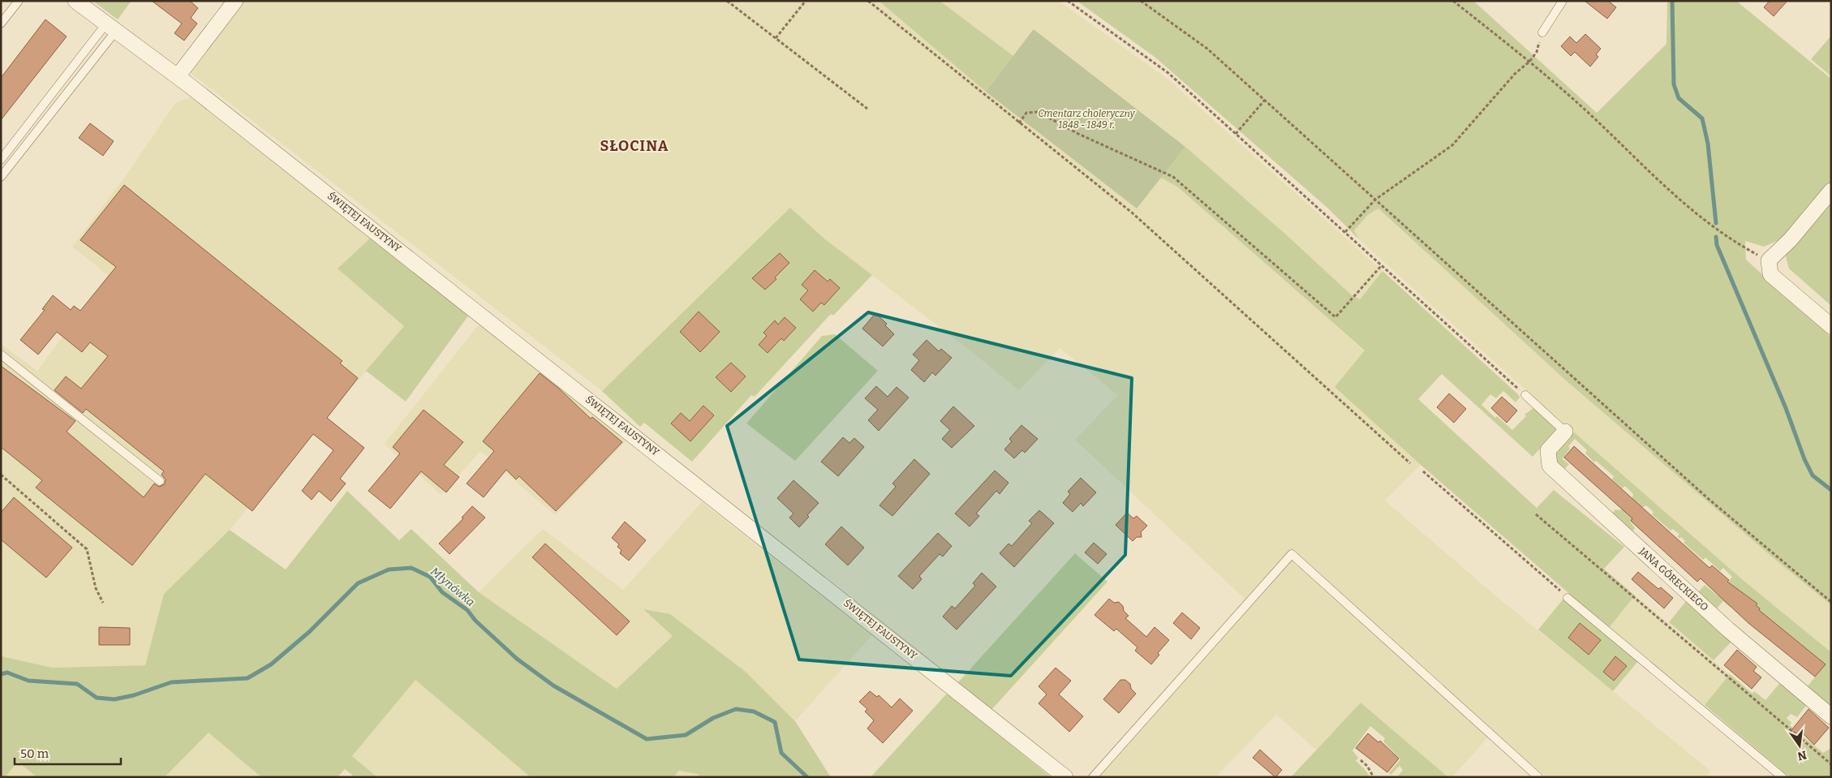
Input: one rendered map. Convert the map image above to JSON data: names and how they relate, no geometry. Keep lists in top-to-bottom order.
{
  "streets": {
    "street": ["ŚWIĘTEJ FAUSTYNY", "JANA GÓRECKIEGO"]
  },
  "districts": ["SŁOCINA"],
  "water": ["Młynówka"],
  "parks": ["Cmentarz choleryczny 1848 - 1849 r."],
  "scale_bar": "50 m",
  "north": "bottom"
}
